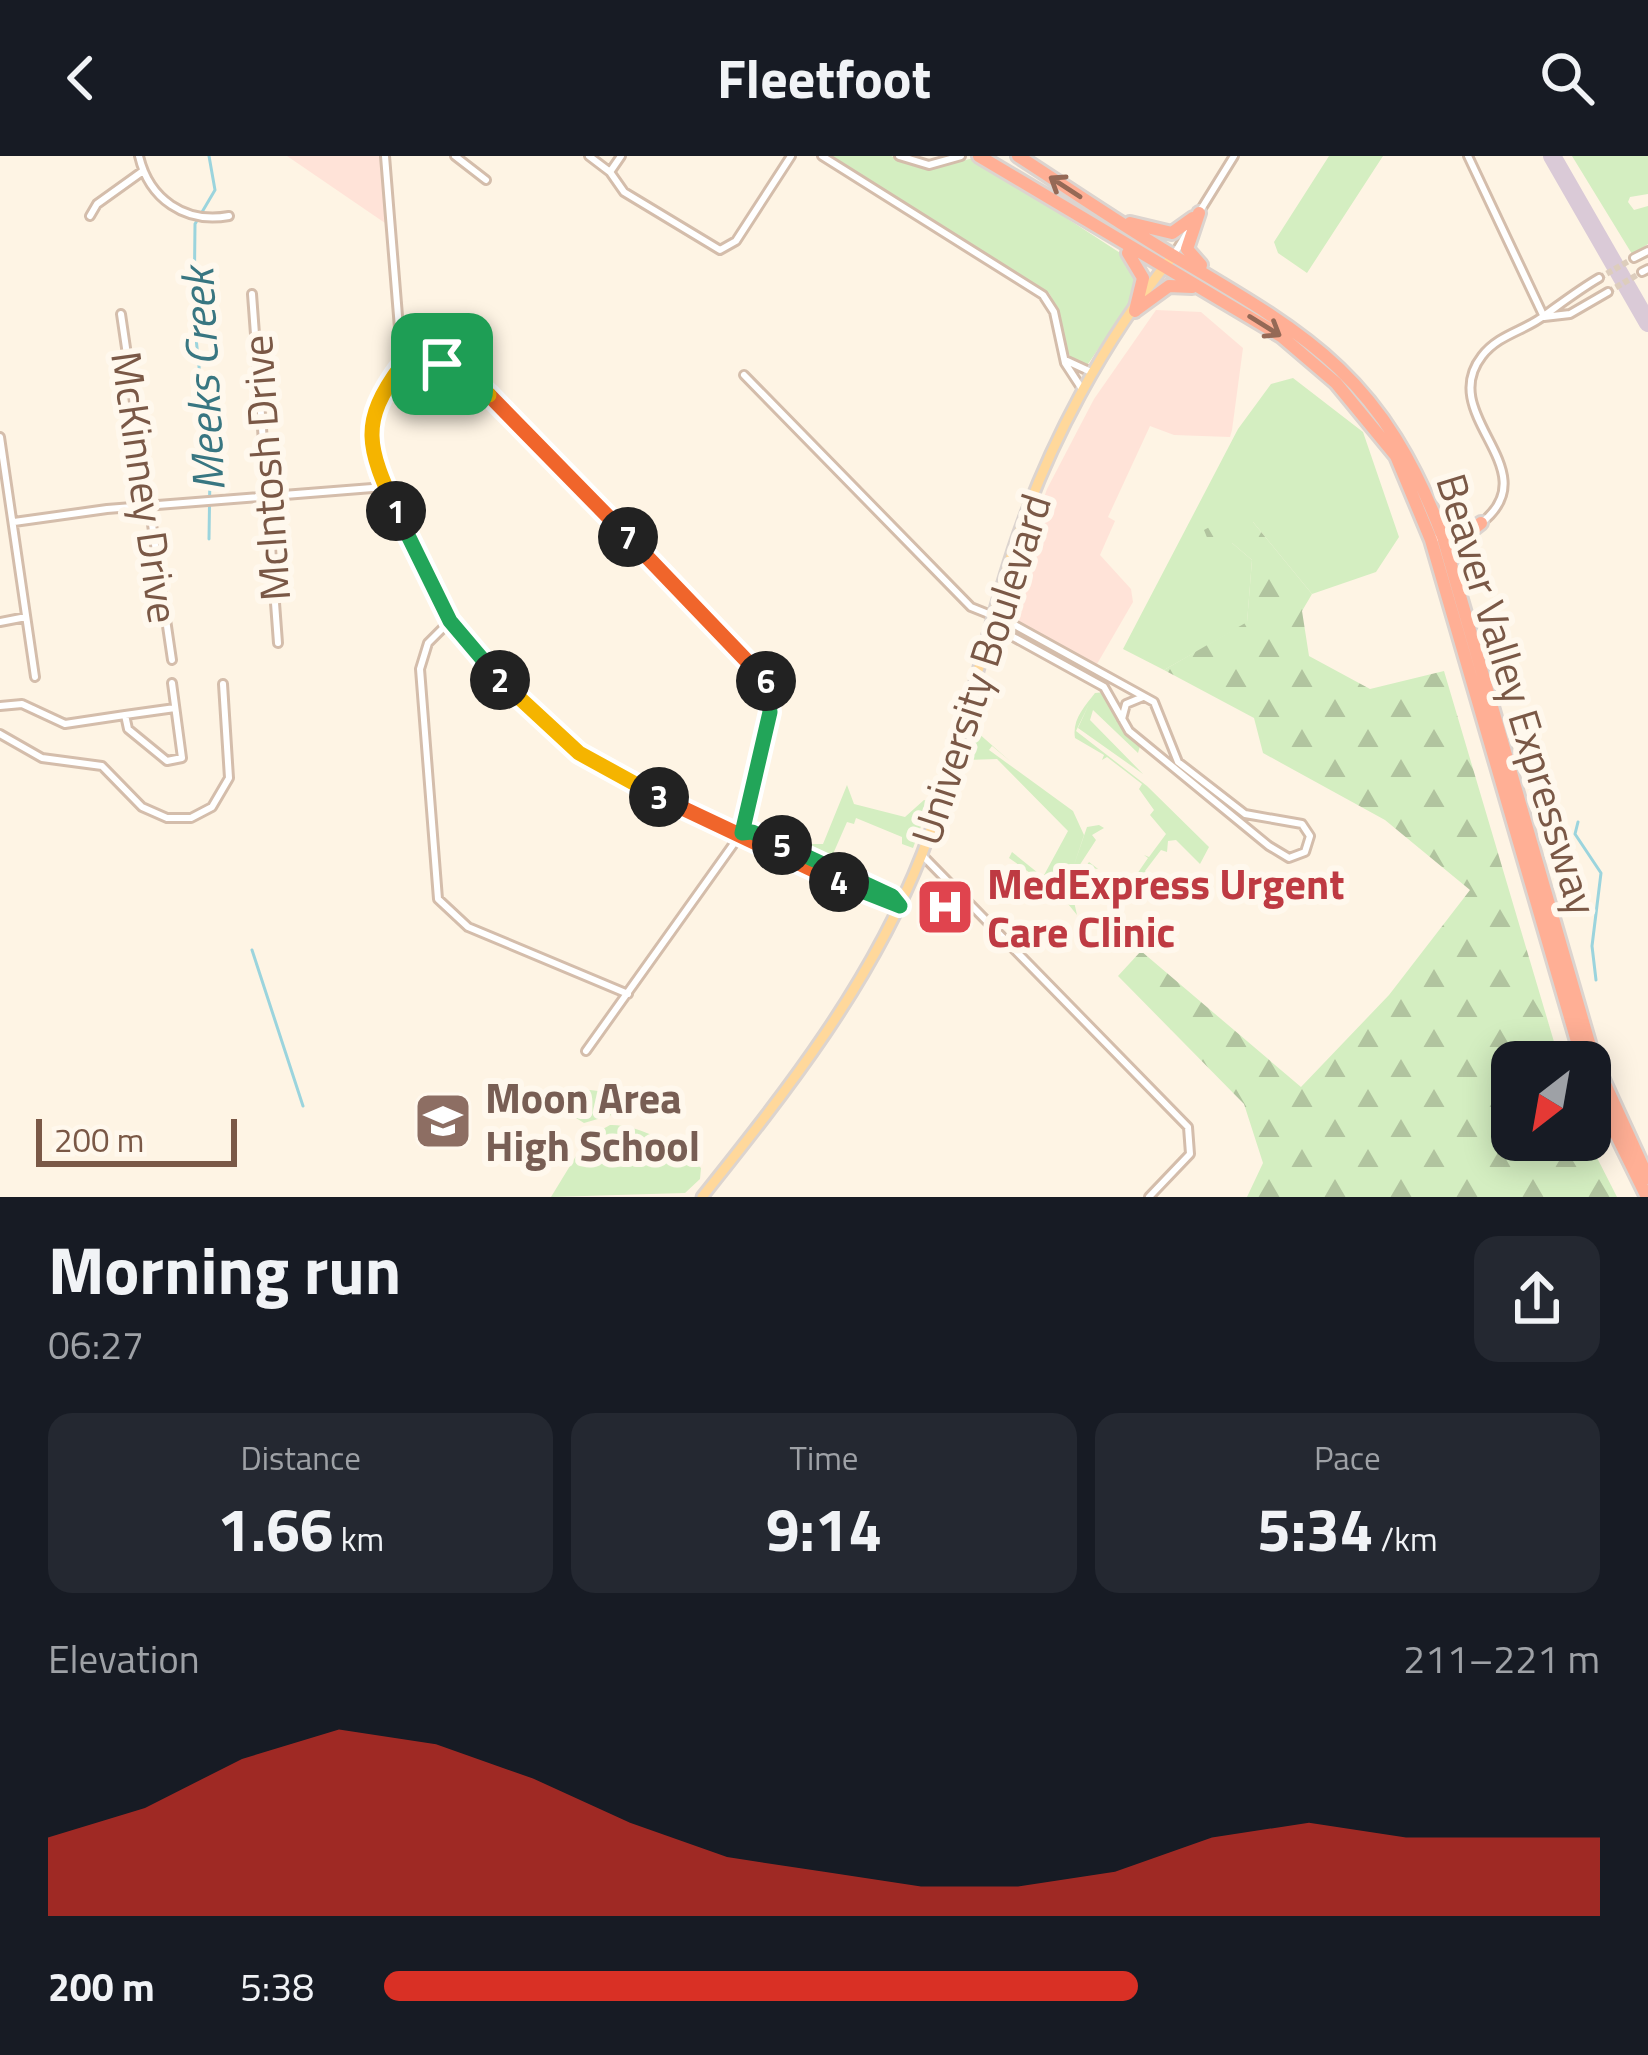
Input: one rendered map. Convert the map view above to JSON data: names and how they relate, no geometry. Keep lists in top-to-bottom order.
{
  "streets": {
    "highway": ["Beaver Valley Expressway"],
    "main road": ["University Boulevard"],
    "street": ["McIntosh Drive", "McKinney Drive"]
  },
  "crossings": [
    ["University Boulevard", "Beaver Valley Expressway"]
  ],
  "water": ["Meeks Creek"],
  "places": {
    "hospital": ["MedExpress Urgent Care Clinic"],
    "school or university": ["Moon Area High School"]
  },
  "scale_bar": "200 m",
  "north": "bottom left",
  "page": {
    "header": "Fleetfoot",
    "pins": [
      "1",
      "7",
      "2",
      "6",
      "3",
      "5",
      "4"
    ],
    "scale": "200 m",
    "heading": ["Morning run", "06:27"],
    "stats": [
      ["Distance", "1.66 km"],
      ["Time", "9:14"],
      ["Pace", "5:34 /km"]
    ],
    "chart": ["Elevation", "211–221 m"],
    "list": [
      {
        "name": "200 m",
        "note": "5:38"
      }
    ]
  }
}
